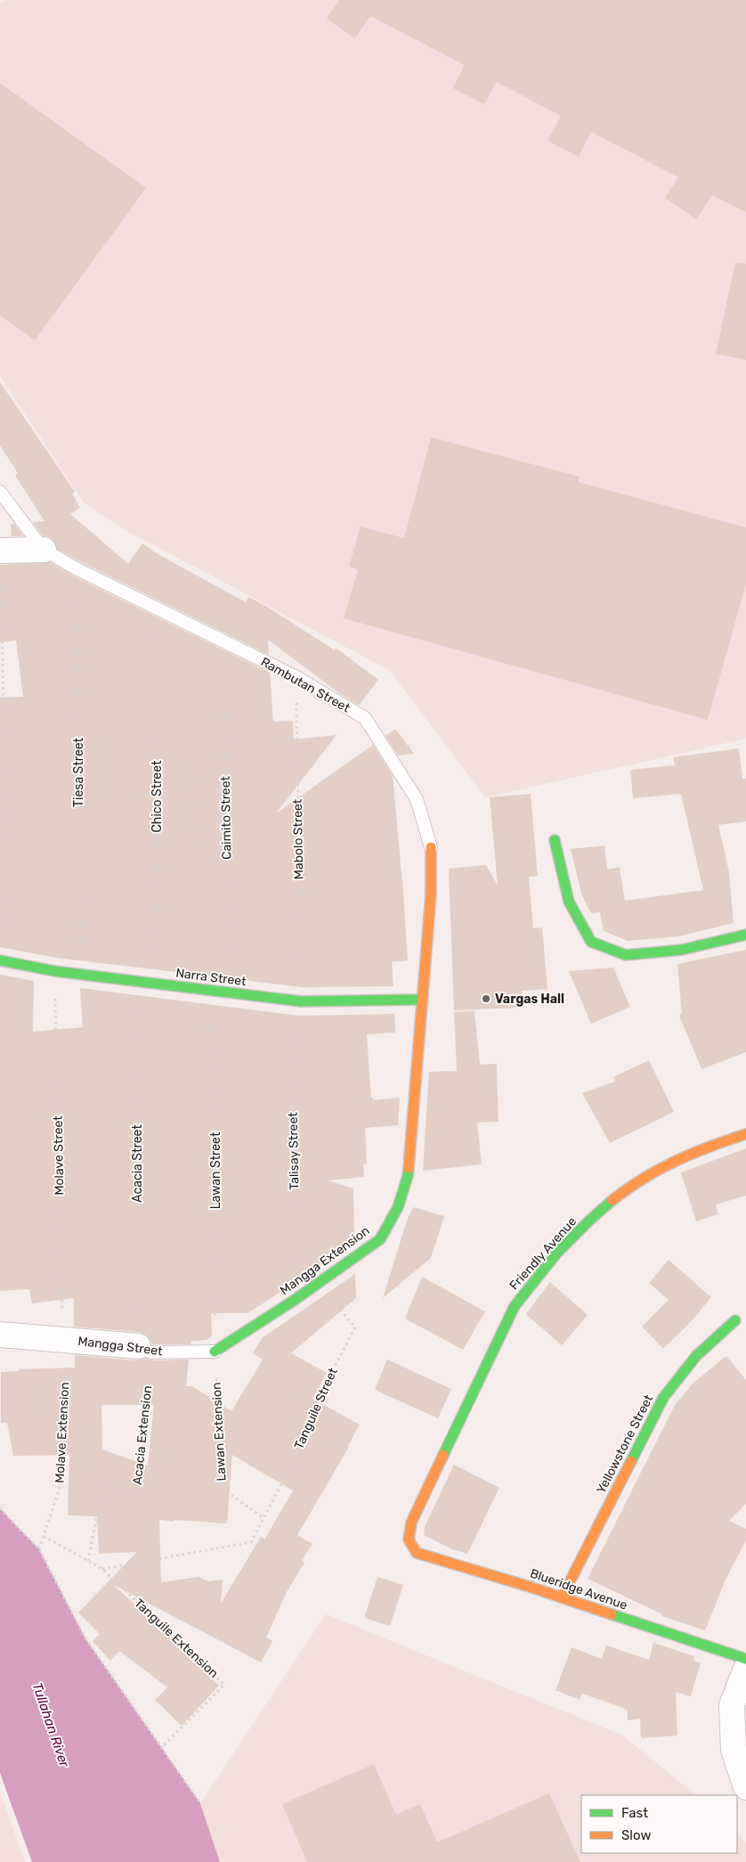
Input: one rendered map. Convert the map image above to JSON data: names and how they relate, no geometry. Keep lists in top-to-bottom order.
{
  "streets": {
    "street": [
      "Rambutan Street",
      "Narra Street",
      "Friendly Avenue",
      "Mangga Extension",
      "Mangga Street",
      "Yellowstone Street",
      "Blueridge Avenue"
    ],
    "path": [
      "Tiesa Street",
      "Chico Street",
      "Caimito Street",
      "Mabolo Street",
      "Talisay Street",
      "Molave Street",
      "Acacia Street",
      "Lawan Street",
      "Tanguile Street",
      "Lawan Extension",
      "Molave Extension",
      "Acacia Extension",
      "Tanguile Extension"
    ]
  },
  "crossings": [
    ["Rambutan Street", "Tiesa Street"],
    ["Rambutan Street", "Chico Street"],
    ["Rambutan Street", "Caimito Street"],
    ["Rambutan Street", "Mabolo Street"],
    ["Rambutan Street", "Narra Street"],
    ["Rambutan Street", "Mangga Extension"],
    ["Tiesa Street", "Narra Street"],
    ["Chico Street", "Narra Street"],
    ["Caimito Street", "Narra Street"],
    ["Mabolo Street", "Narra Street"],
    ["Narra Street", "Talisay Street"],
    ["Narra Street", "Molave Street"],
    ["Narra Street", "Acacia Street"],
    ["Narra Street", "Lawan Street"],
    ["Narra Street", "Mangga Extension"],
    ["Talisay Street", "Mangga Extension"],
    ["Molave Street", "Mangga Street"],
    ["Molave Street", "Molave Extension"],
    ["Acacia Street", "Mangga Street"],
    ["Acacia Street", "Acacia Extension"],
    ["Lawan Street", "Mangga Extension"],
    ["Lawan Street", "Mangga Street"],
    ["Lawan Street", "Lawan Extension"],
    ["Friendly Avenue", "Blueridge Avenue"],
    ["Mangga Extension", "Mangga Street"],
    ["Mangga Extension", "Tanguile Street"],
    ["Mangga Extension", "Lawan Extension"],
    ["Mangga Street", "Lawan Extension"],
    ["Mangga Street", "Molave Extension"],
    ["Mangga Street", "Acacia Extension"],
    ["Tanguile Street", "Lawan Extension"],
    ["Tanguile Street", "Tanguile Extension"],
    ["Molave Extension", "Tanguile Extension"],
    ["Acacia Extension", "Tanguile Extension"],
    ["Yellowstone Street", "Blueridge Avenue"]
  ],
  "water": ["Tullahan River"],
  "places": ["Vargas Hall"],
  "legend": ["Fast", "Slow"]
}
